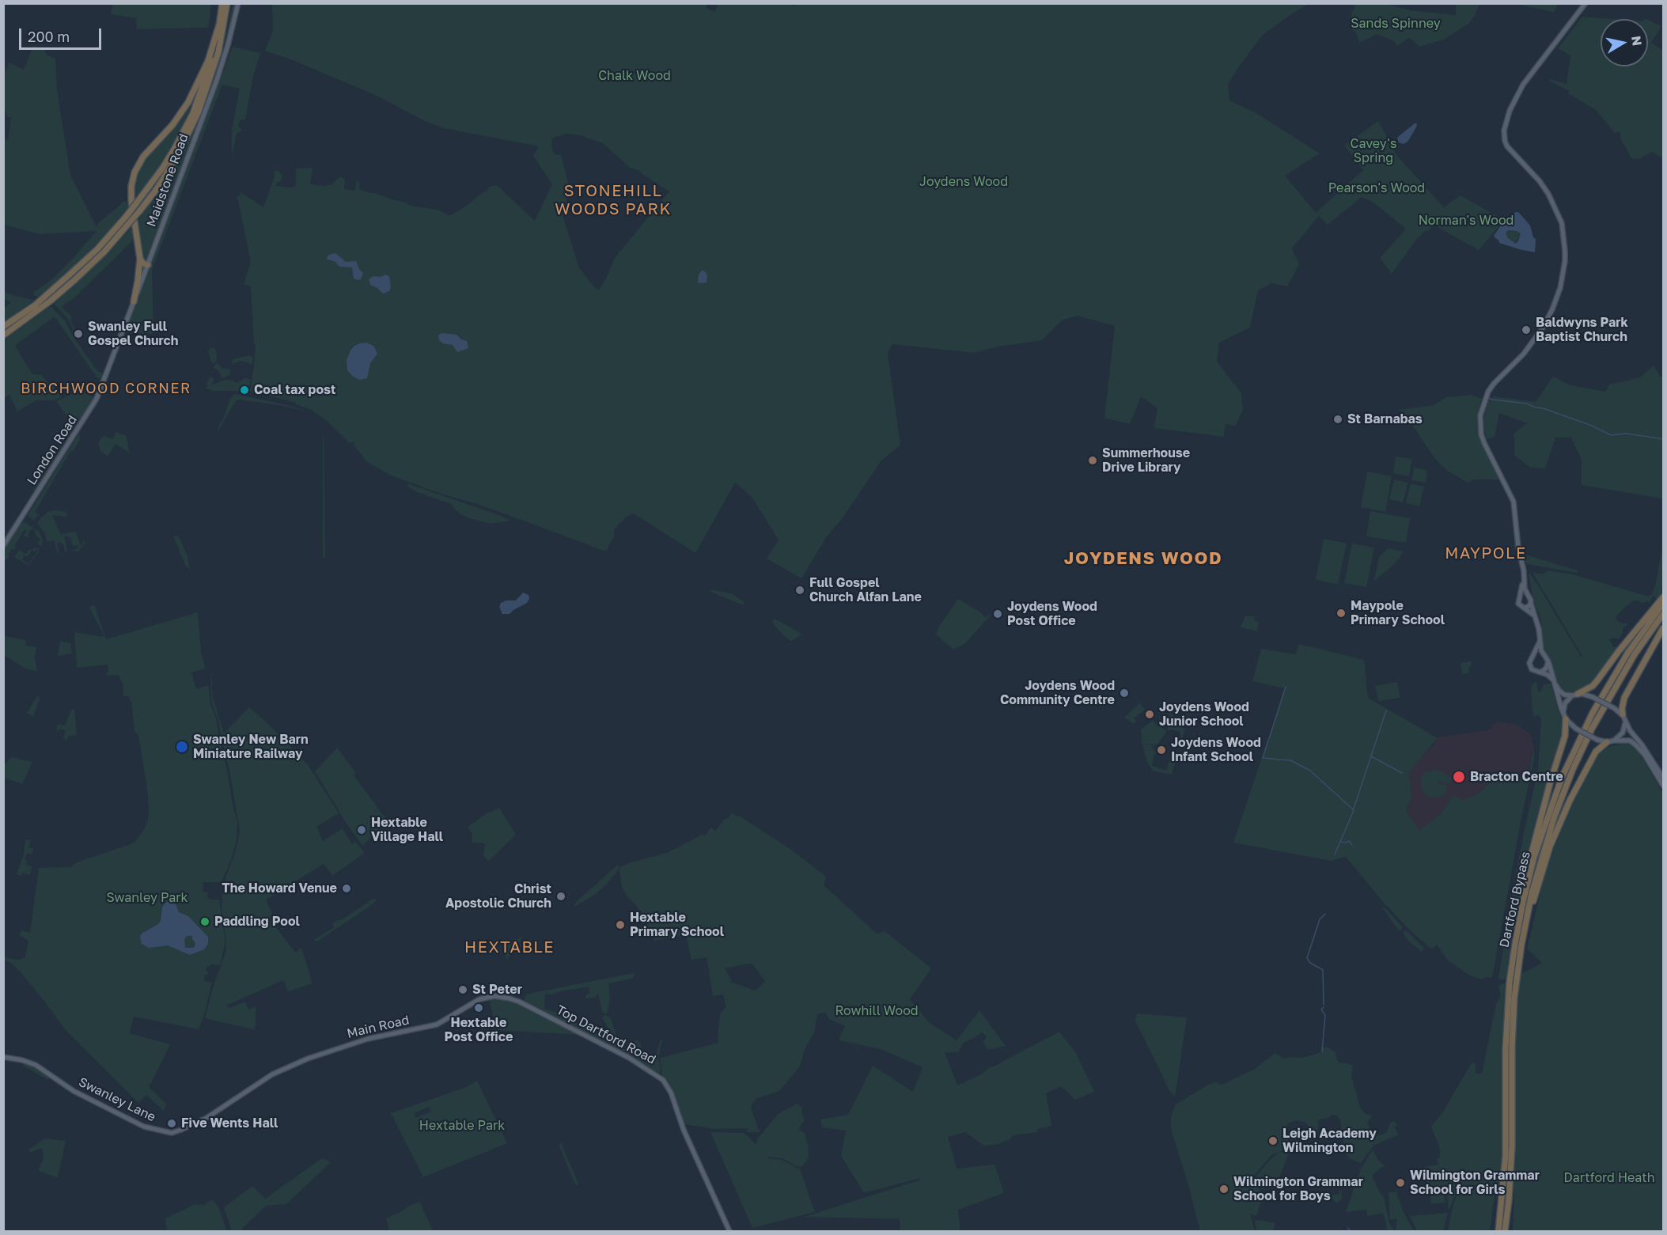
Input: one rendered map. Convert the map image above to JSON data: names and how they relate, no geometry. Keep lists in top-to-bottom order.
{
  "streets": {
    "highway": ["Dartford Bypass"],
    "main road": [
      "Maidstone Road",
      "London Road",
      "Main Road",
      "Top Dartford Road",
      "Swanley Lane"
    ]
  },
  "crossings": [
    ["Maidstone Road", "London Road"],
    ["Main Road", "Top Dartford Road"],
    ["Main Road", "Swanley Lane"]
  ],
  "districts": [
    "STONEHILL WOODS PARK",
    "BIRCHWOOD CORNER",
    "MAYPOLE",
    "JOYDENS WOOD",
    "HEXTABLE"
  ],
  "parks": [
    "Sands Spinney",
    "Chalk Wood",
    "Cavey's Spring",
    "Joydens Wood",
    "Pearson's Wood",
    "Norman's Wood",
    "Swanley Park",
    "Rowhill Wood",
    "Hextable Park",
    "Dartford Heath"
  ],
  "places": [
    "Baldwyns Park Baptist Church",
    "Swanley Full Gospel Church",
    "Coal tax post",
    "St Barnabas",
    "Summerhouse Drive Library",
    "Full Gospel Church Alfan Lane",
    "Maypole Primary School",
    "Joydens Wood Post Office",
    "Joydens Wood Community Centre",
    "Joydens Wood Junior School",
    "Swanley New Barn Miniature Railway",
    "Joydens Wood Infant School",
    "Bracton Centre",
    "Hextable Village Hall",
    "The Howard Venue",
    "Christ Apostolic Church",
    "Paddling Pool",
    "Hextable Primary School",
    "St Peter",
    "Hextable Post Office",
    "Five Wents Hall",
    "Leigh Academy Wilmington",
    "Wilmington Grammar School for Girls",
    "Wilmington Grammar School for Boys"
  ],
  "scale_bar": "200 m",
  "north": "right"
}
